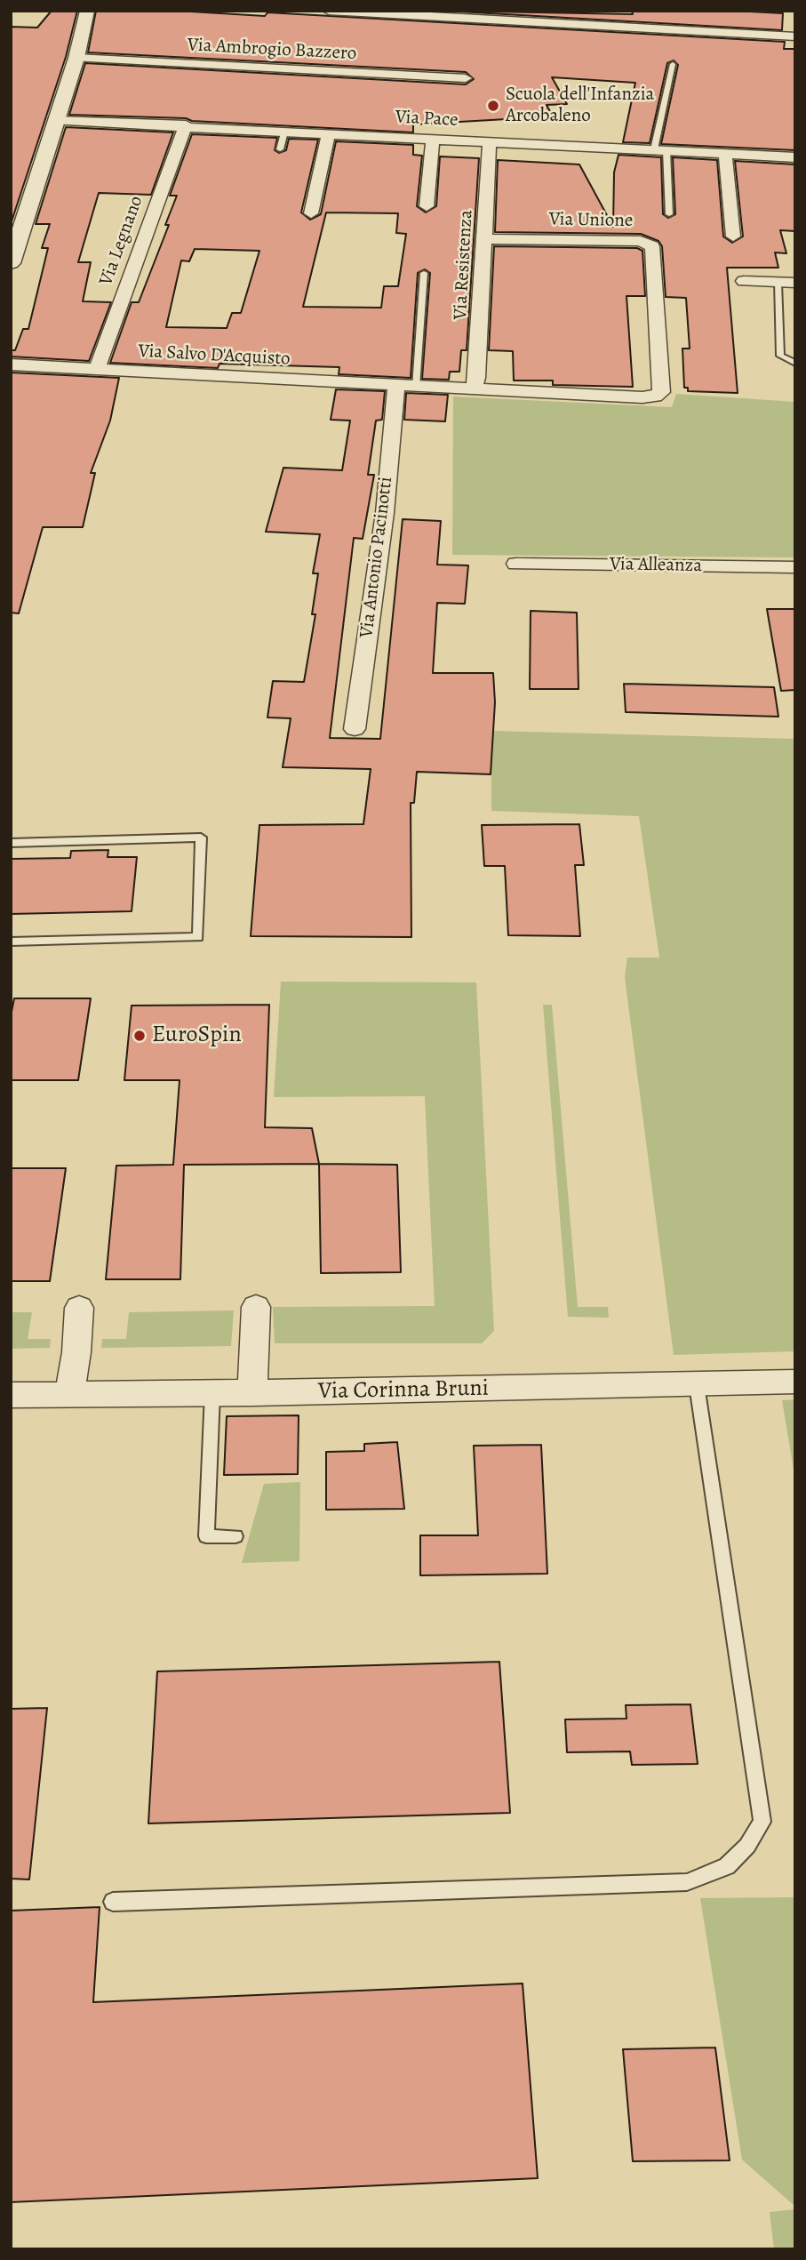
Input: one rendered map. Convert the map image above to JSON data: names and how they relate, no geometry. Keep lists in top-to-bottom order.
{
  "streets": {
    "street": [
      "Via Ambrogio Bazzero",
      "Via Pace",
      "Via Unione",
      "Via Legnano",
      "Via Resistenza",
      "Via Salvo D'Acquisto",
      "Via Antonio Pacinotti",
      "Via Alleanza",
      "Via Corinna Bruni"
    ]
  },
  "crossings": [
    ["Via Pace", "Via Legnano"],
    ["Via Pace", "Via Resistenza"],
    ["Via Unione", "Via Resistenza"],
    ["Via Unione", "Via Salvo D'Acquisto"],
    ["Via Legnano", "Via Salvo D'Acquisto"],
    ["Via Resistenza", "Via Salvo D'Acquisto"],
    ["Via Salvo D'Acquisto", "Via Antonio Pacinotti"]
  ],
  "places": ["Scuola dell'Infanzia Arcobaleno", "EuroSpin"]
}
